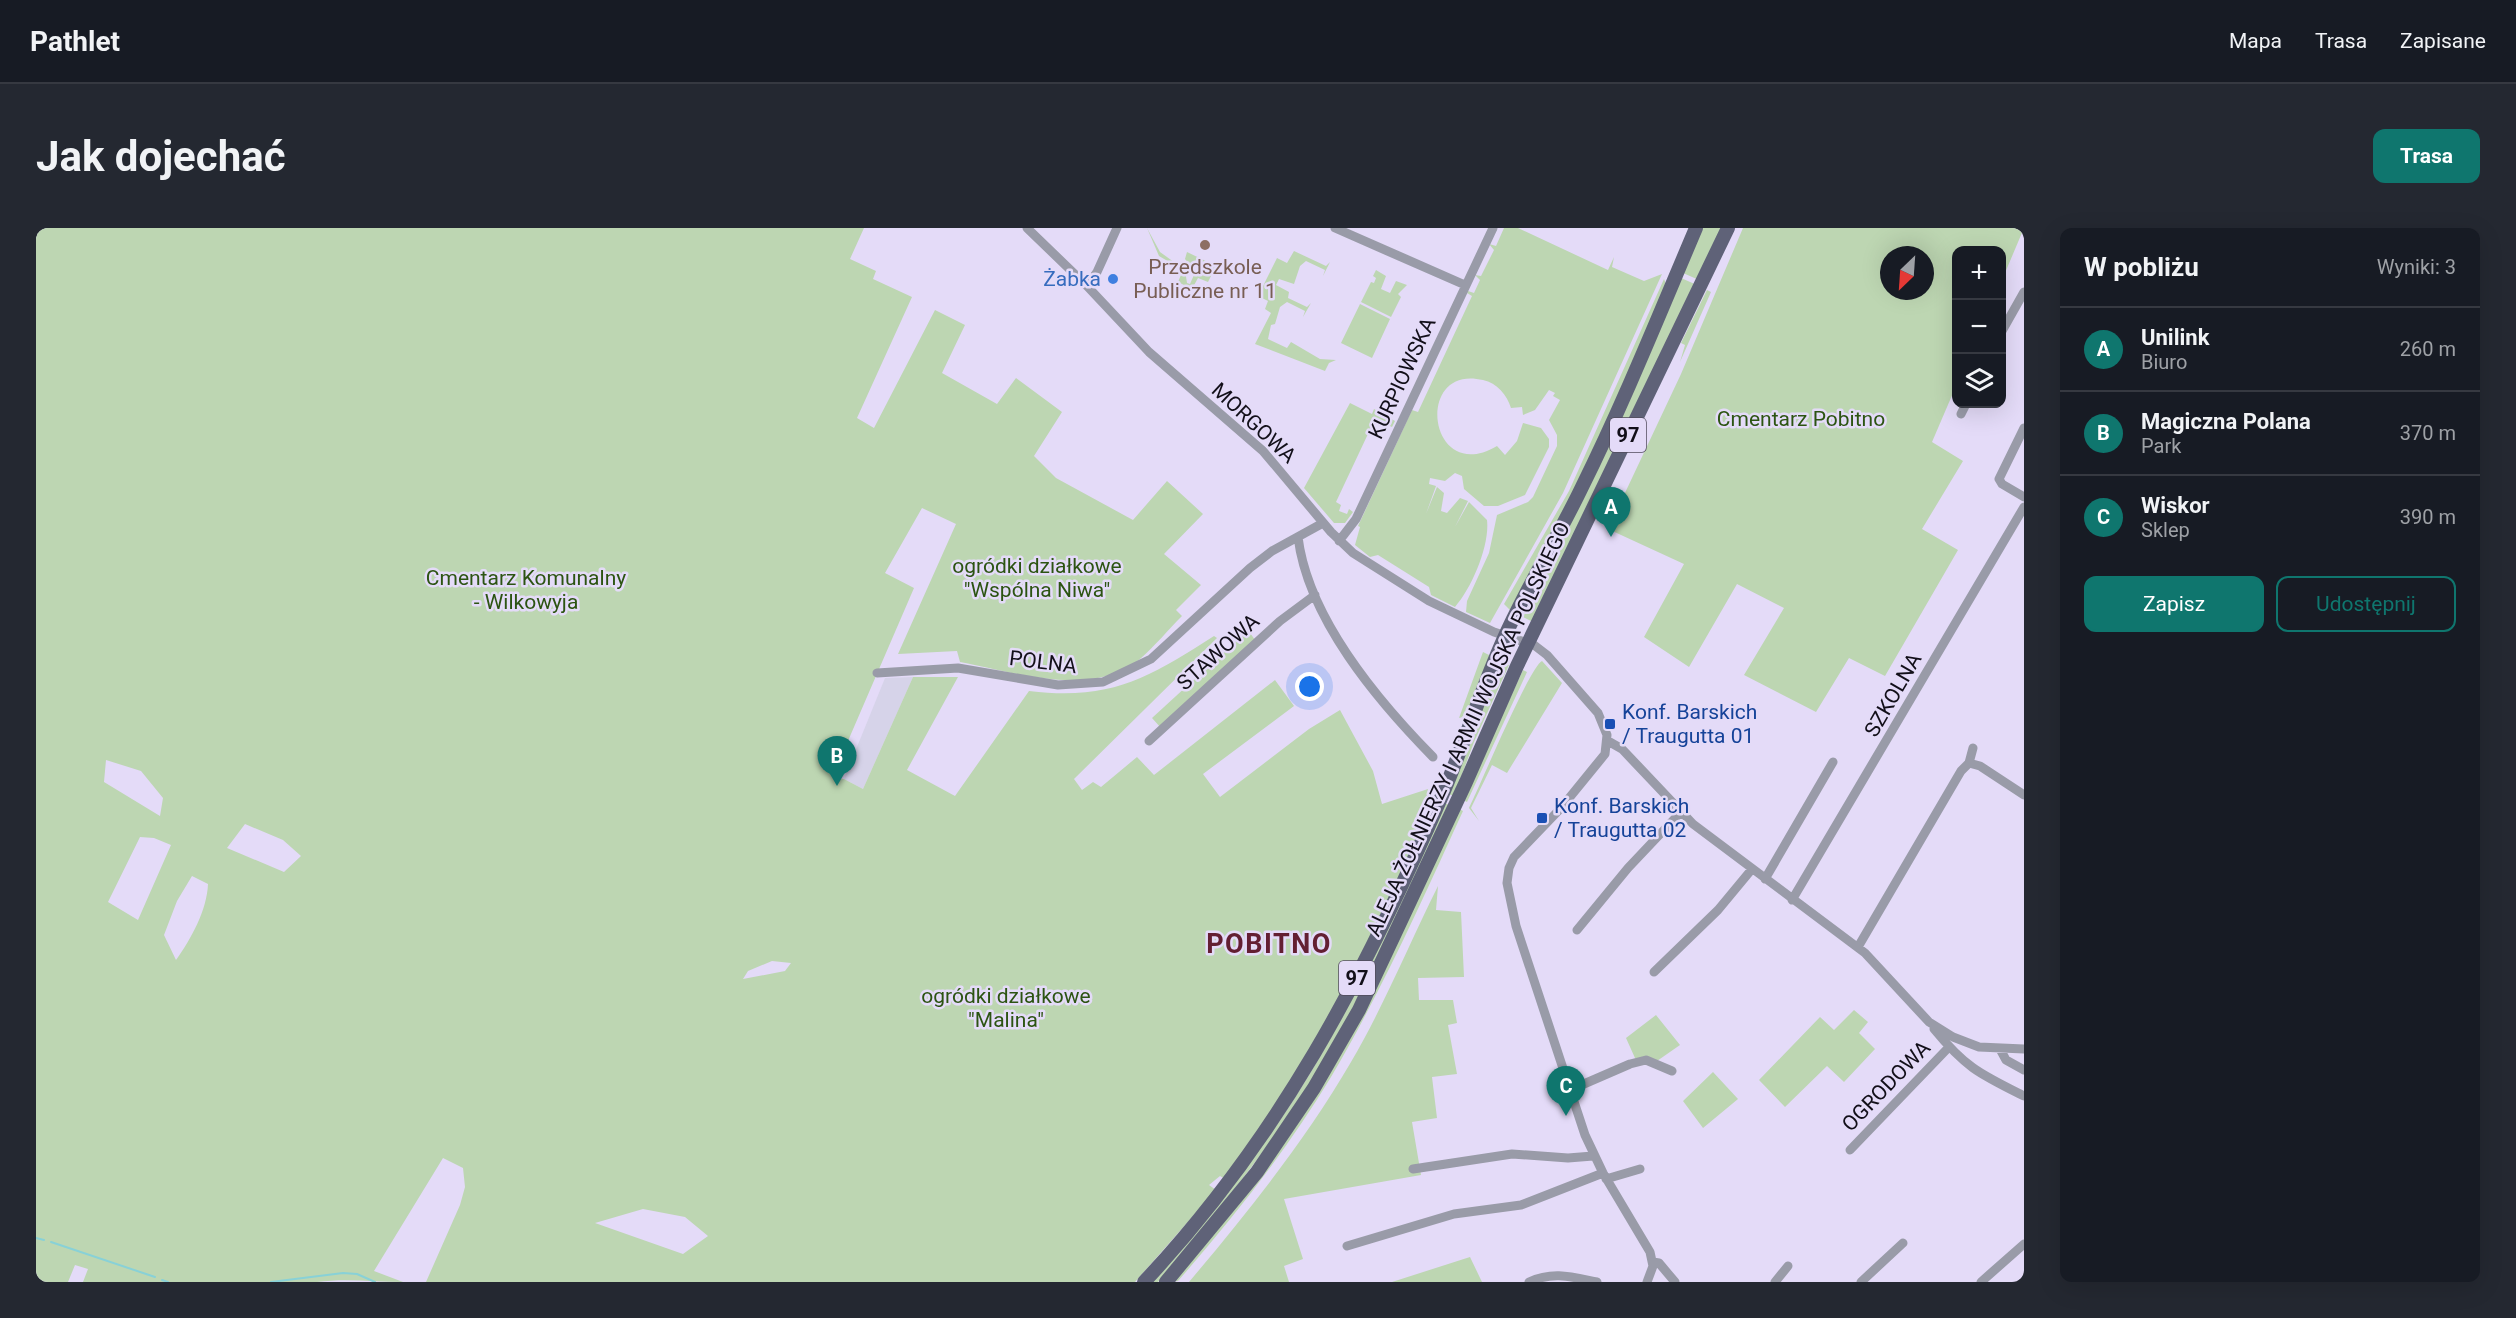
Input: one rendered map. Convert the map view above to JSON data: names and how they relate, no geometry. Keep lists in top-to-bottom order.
{
  "streets": {
    "main road": ["97", "ALEJA ŻOŁNIERZY I ARMII WOJSKA POLSKIEGO"],
    "street": [
      "KURPIOWSKA",
      "MORGOWA",
      "STAWOWA",
      "POLNA",
      "SZKOLNA",
      "OGRODOWA"
    ]
  },
  "crossings": [
    ["KURPIOWSKA", "MORGOWA"],
    ["MORGOWA", "POLNA"],
    ["MORGOWA", "ALEJA ŻOŁNIERZY I ARMII WOJSKA POLSKIEGO"]
  ],
  "districts": ["POBITNO"],
  "parks": [
    "Cmentarz Pobitno",
    "ogródki działkowe \"Wspólna Niwa\"",
    "Cmentarz Komunalny - Wilkowyja",
    "ogródki działkowe \"Malina\""
  ],
  "places": {
    "other": ["Przedszkole Publiczne nr 11", "Żabka"],
    "transit": ["Konf. Barskich / Traugutta 01", "Konf. Barskich / Traugutta 02"]
  },
  "north": "bottom left",
  "page": {
    "header": "Pathlet",
    "nav": ["Mapa", "Trasa", "Zapisane"],
    "buttons": [
      "Trasa",
      ["Zapisz", "Udostępnij"]
    ],
    "title": "Jak dojechać",
    "heading": ["W pobliżu", "Wyniki: 3"],
    "map_buttons": ["+", "−"],
    "list": [
      {
        "mark": "A",
        "name": "Unilink",
        "note": "Biuro",
        "value": "260 m"
      },
      {
        "mark": "B",
        "name": "Magiczna Polana",
        "note": "Park",
        "value": "370 m"
      },
      {
        "mark": "C",
        "name": "Wiskor",
        "note": "Sklep",
        "value": "390 m"
      }
    ],
    "pins": ["A", "B", "C"]
  }
}
